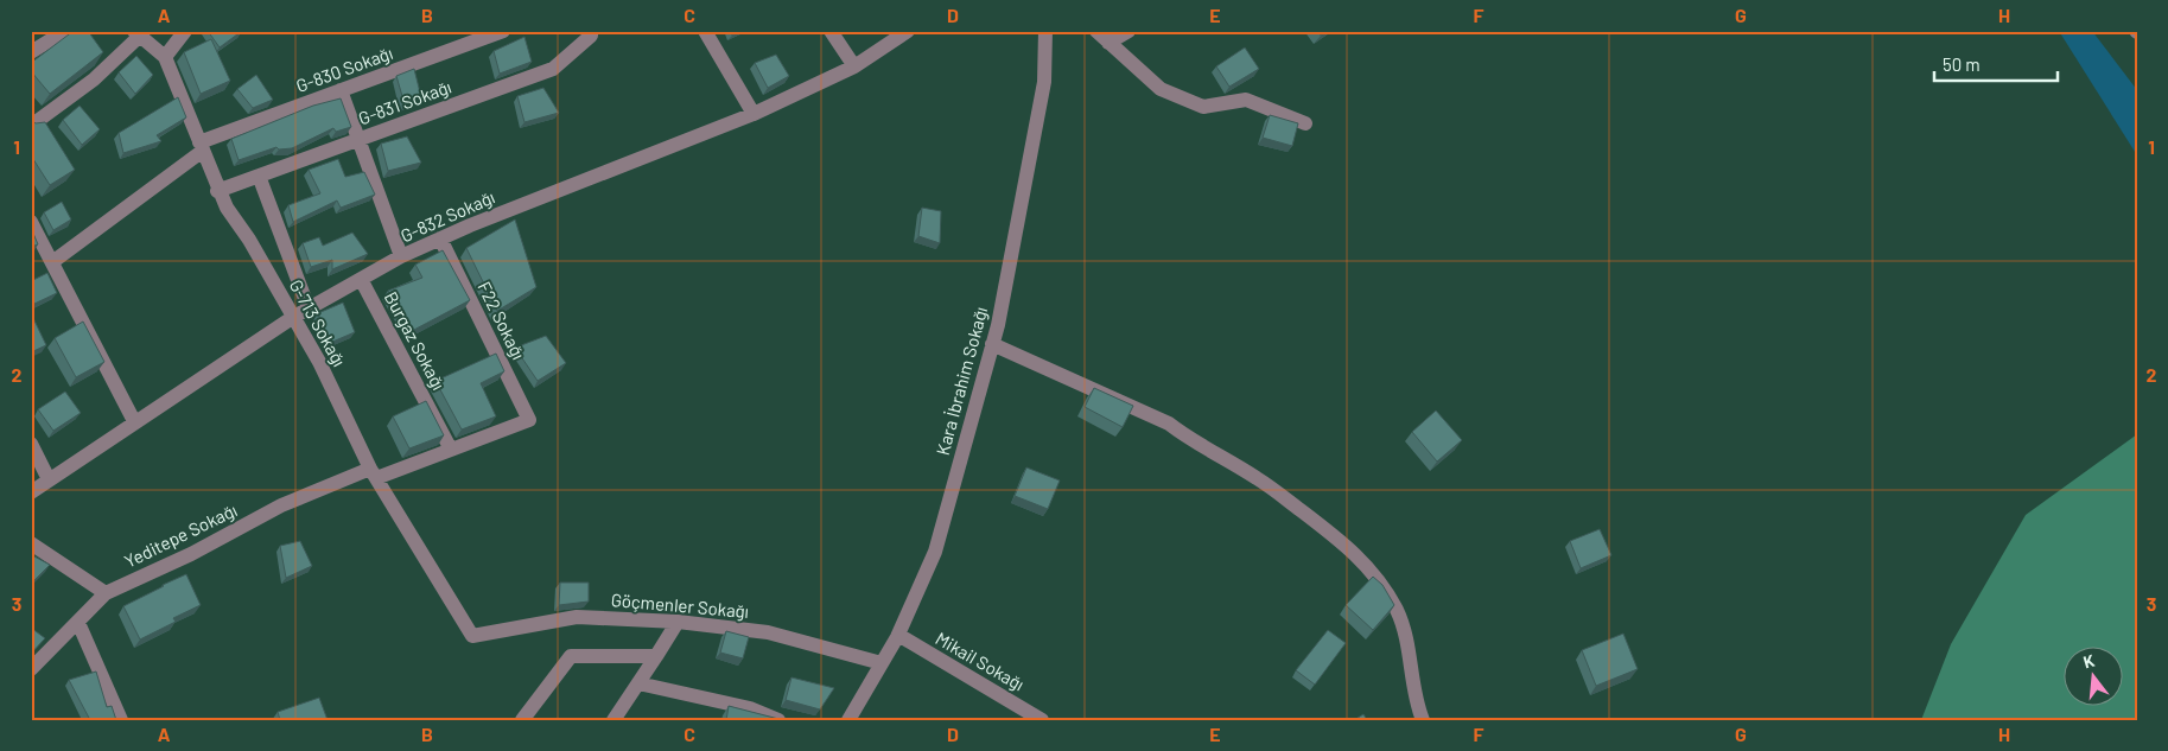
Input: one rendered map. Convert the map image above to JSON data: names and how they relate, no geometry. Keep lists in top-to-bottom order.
{
  "streets": {
    "street": [
      "G-830 Sokağı",
      "G-831 Sokağı",
      "G-832 Sokağı",
      "F22 Sokağı",
      "G-713 Sokağı",
      "Burgaz Sokağı",
      "Kara İbrahim Sokağı",
      "Yeditepe Sokağı",
      "Göçmenler Sokağı",
      "Mikail Sokağı"
    ]
  },
  "crossings": [
    ["G-830 Sokağı", "G-713 Sokağı"],
    ["G-831 Sokağı", "G-713 Sokağı"],
    ["G-832 Sokağı", "F22 Sokağı"],
    ["G-832 Sokağı", "G-713 Sokağı"],
    ["G-832 Sokağı", "Burgaz Sokağı"],
    ["F22 Sokağı", "Yeditepe Sokağı"],
    ["G-713 Sokağı", "Yeditepe Sokağı"],
    ["G-713 Sokağı", "Göçmenler Sokağı"],
    ["Burgaz Sokağı", "Yeditepe Sokağı"],
    ["Kara İbrahim Sokağı", "Göçmenler Sokağı"],
    ["Kara İbrahim Sokağı", "Mikail Sokağı"]
  ],
  "scale_bar": "50 m",
  "north": "top",
  "grid": {
    "columns": [
      "A",
      "B",
      "C",
      "D",
      "E",
      "F",
      "G",
      "H"
    ],
    "rows": ["1", "2", "3"]
  }
}
